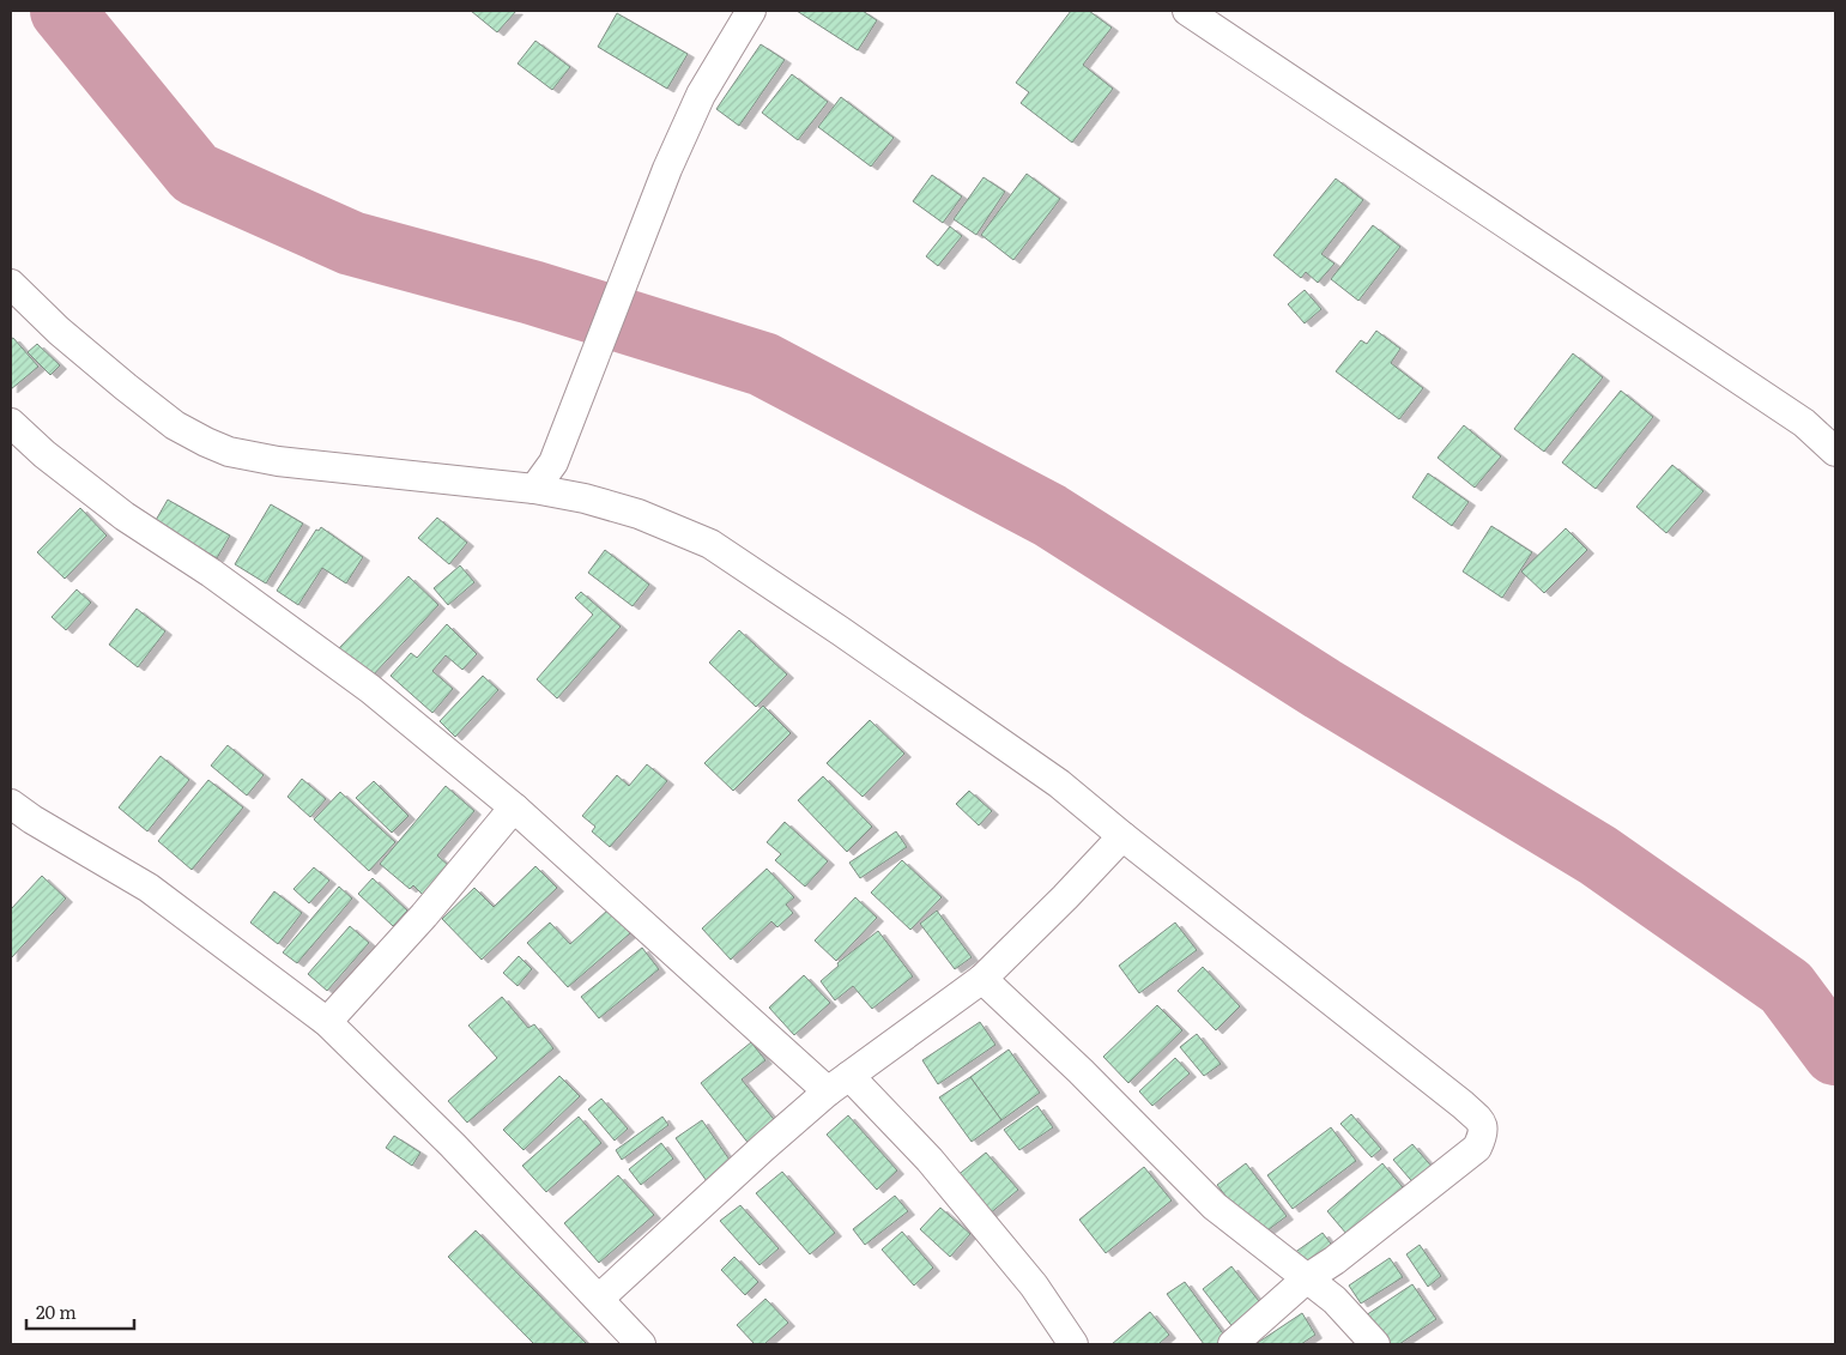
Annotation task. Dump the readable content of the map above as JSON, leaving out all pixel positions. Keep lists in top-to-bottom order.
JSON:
{
  "scale_bar": "20 m"
}
